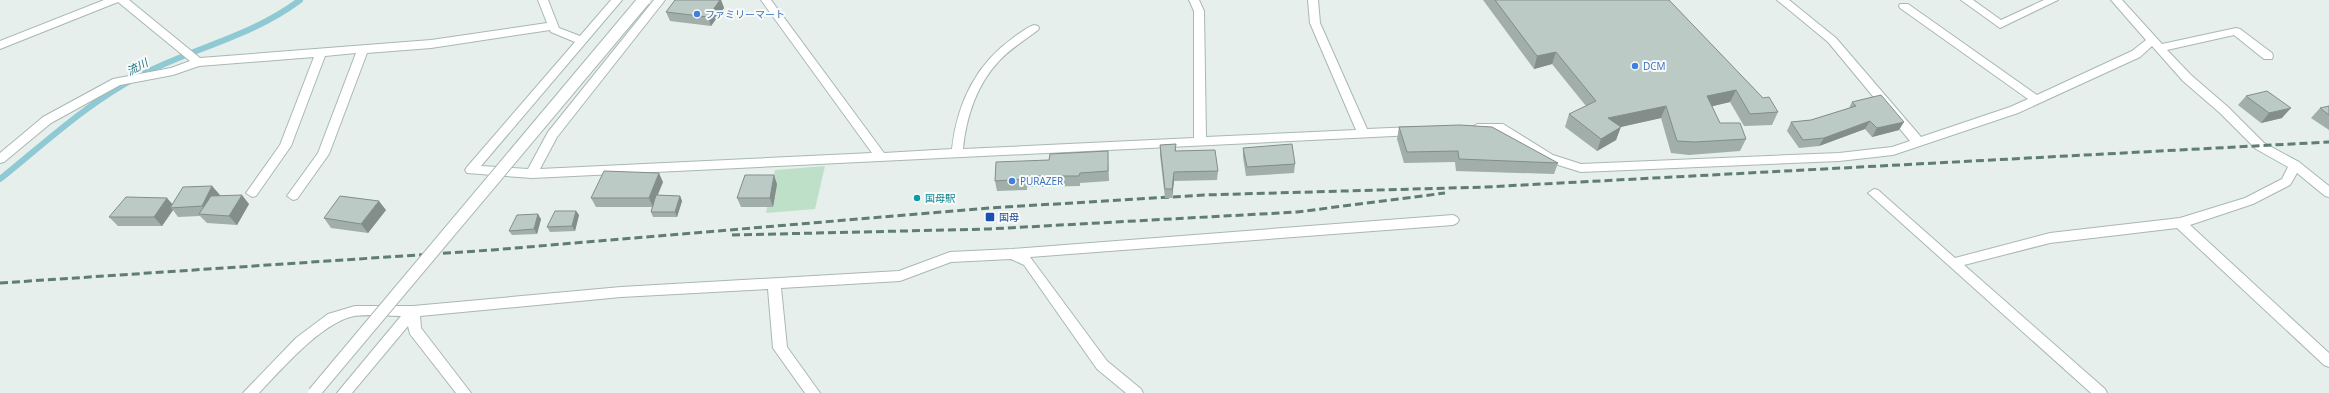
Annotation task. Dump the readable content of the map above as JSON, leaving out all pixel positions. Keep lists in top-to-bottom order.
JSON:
{
  "water": ["流川"],
  "places": {
    "other": [
      "ファミリーマート",
      "DCM",
      "PURAZER",
      "国母駅"
    ],
    "transit": ["国母"]
  }
}
